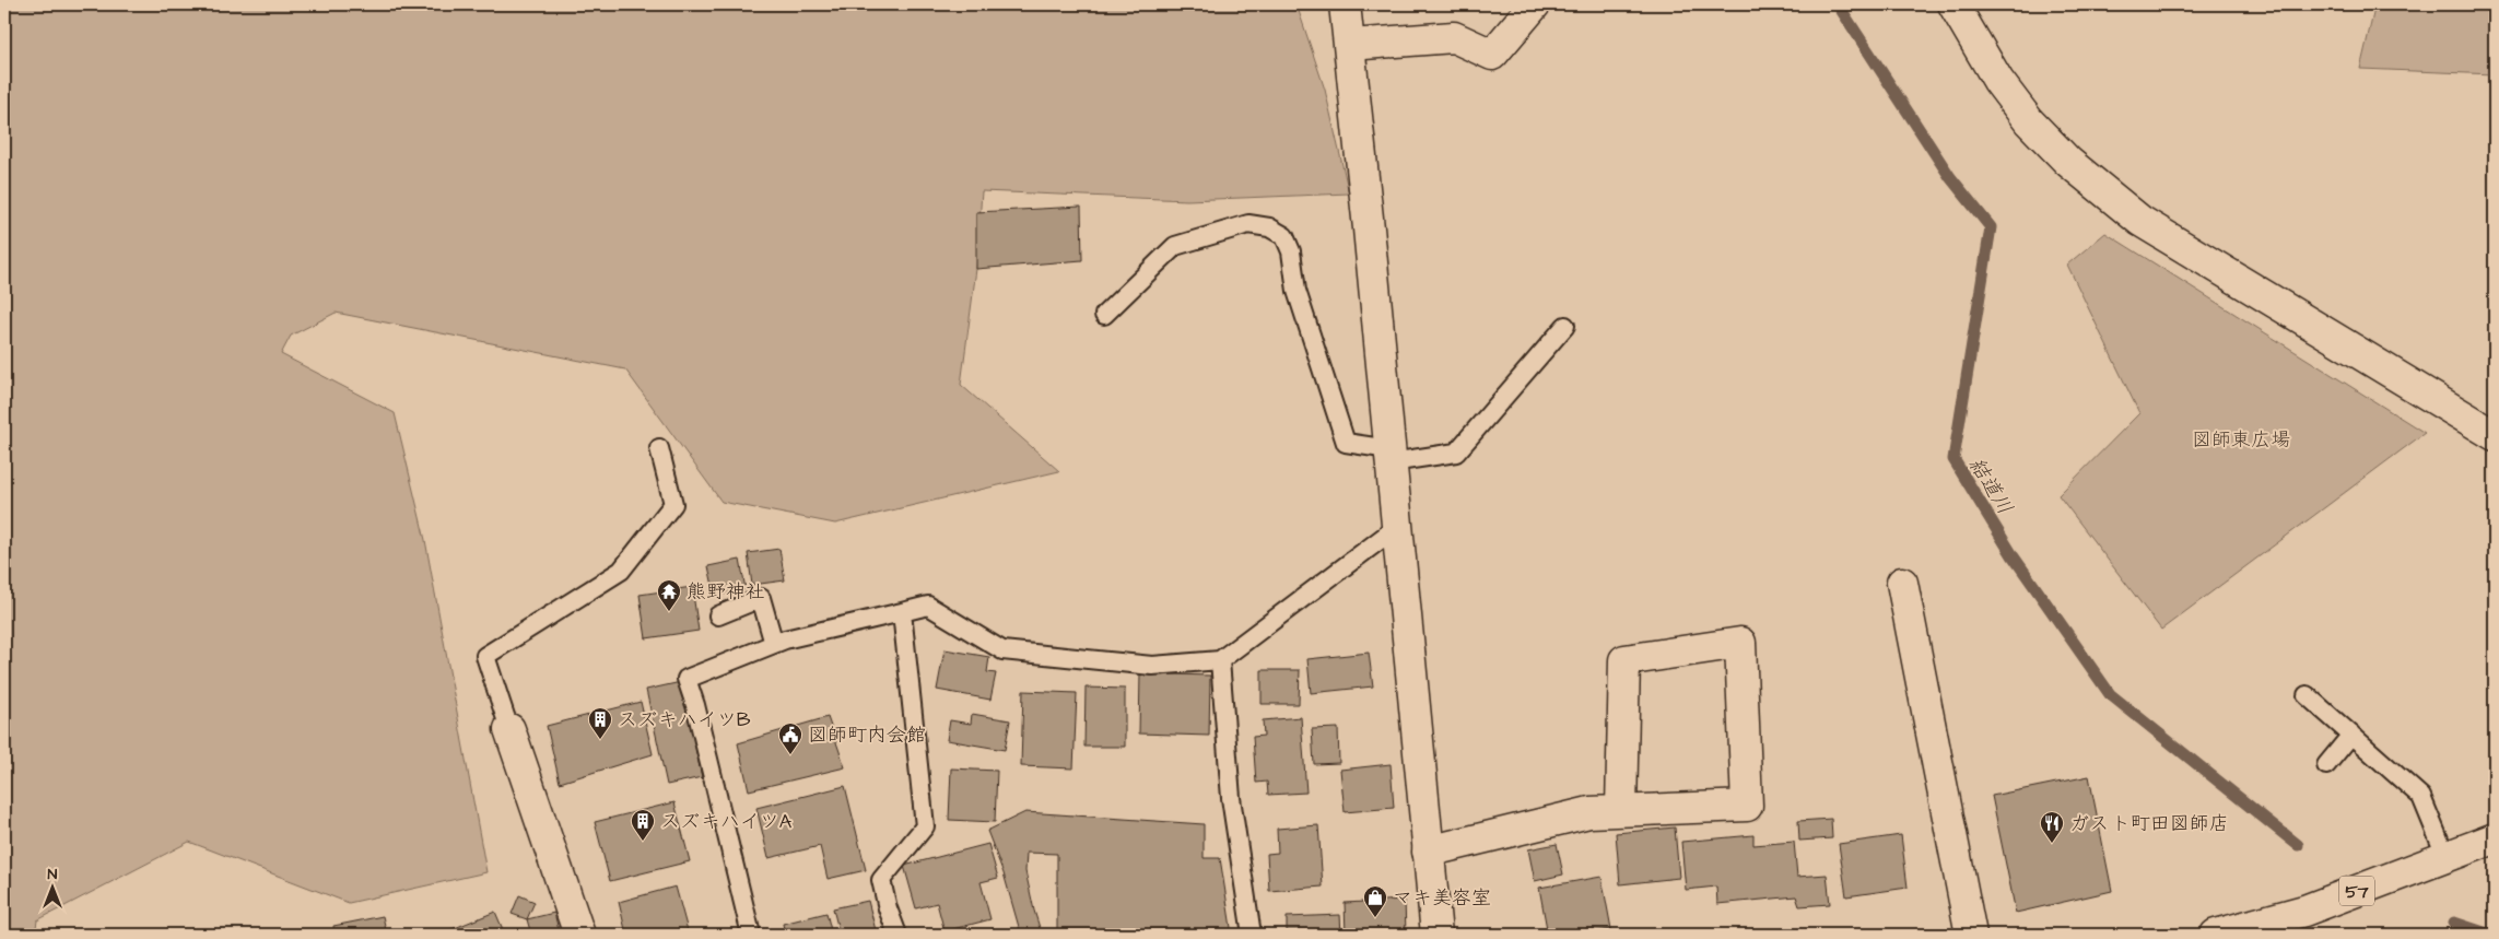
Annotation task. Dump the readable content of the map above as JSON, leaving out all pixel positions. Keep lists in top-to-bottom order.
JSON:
{
  "streets": {
    "street": ["57"]
  },
  "water": ["結道川"],
  "parks": ["図師東広場"],
  "places": {
    "temple": ["熊野神社"],
    "building": ["スズキハイツB", "スズキハイツA"],
    "public building": ["図師町内会館"],
    "restaurant": ["ガスト町田図師店"],
    "shop": ["マキ美容室"]
  },
  "north": "top"
}
